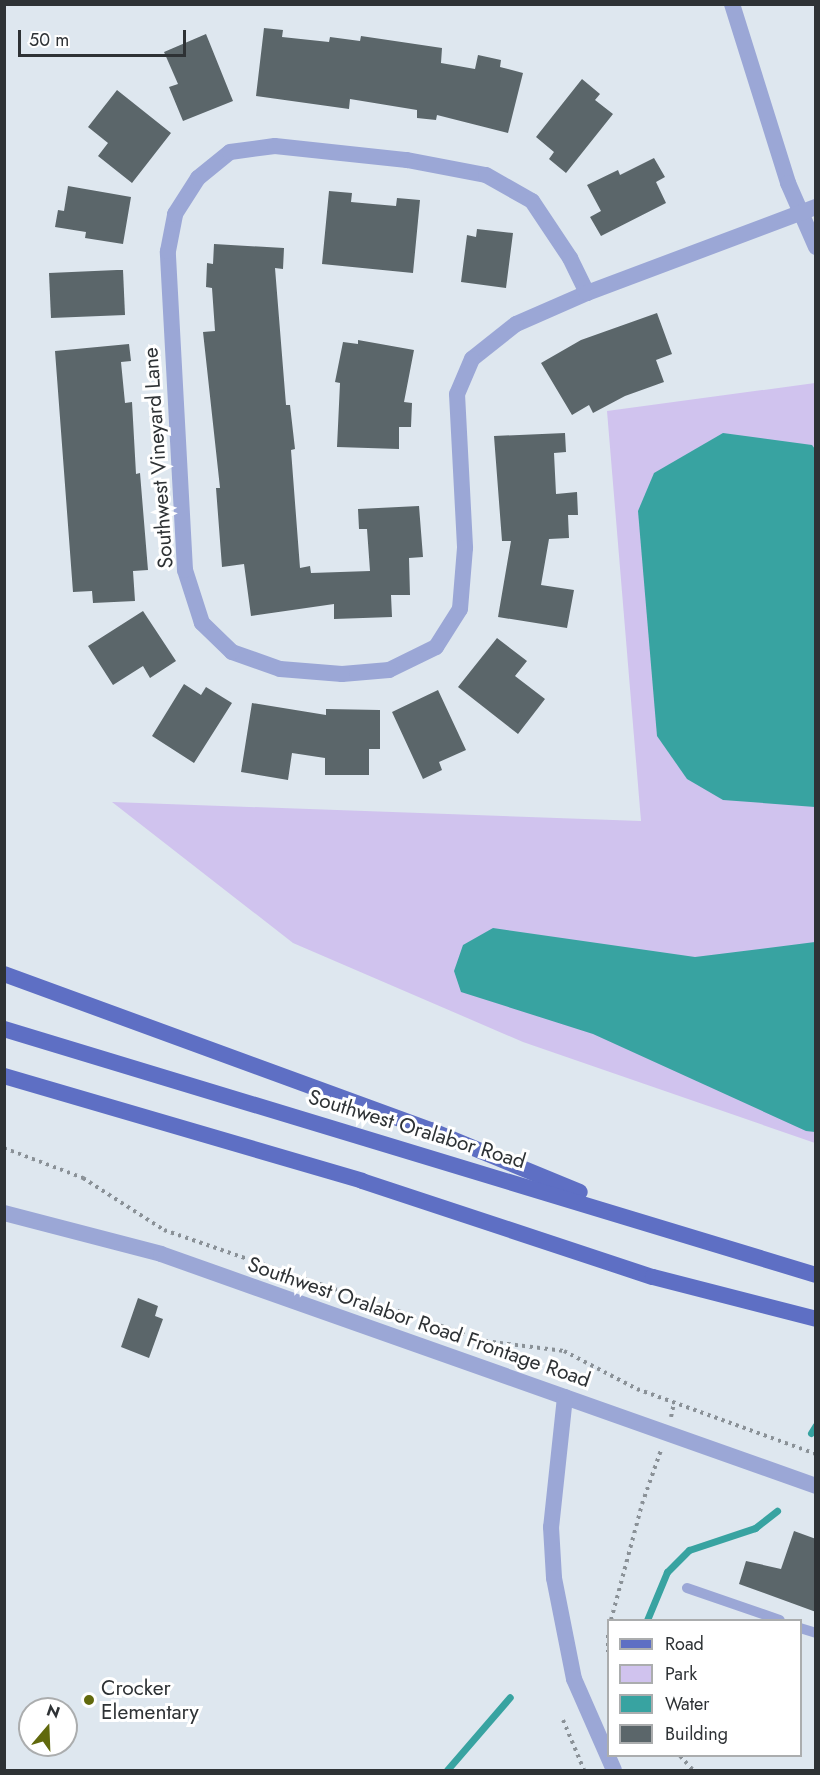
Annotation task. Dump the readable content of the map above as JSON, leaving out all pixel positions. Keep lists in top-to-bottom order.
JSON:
{
  "streets": {
    "main road": ["Southwest Oralabor Road"],
    "street": ["Southwest Vineyard Lane", "Southwest Oralabor Road Frontage Road"]
  },
  "places": ["Crocker Elementary"],
  "legend": [
    "Road",
    "Park",
    "Water",
    "Building"
  ],
  "scale_bar": "50 m",
  "north": "top"
}
